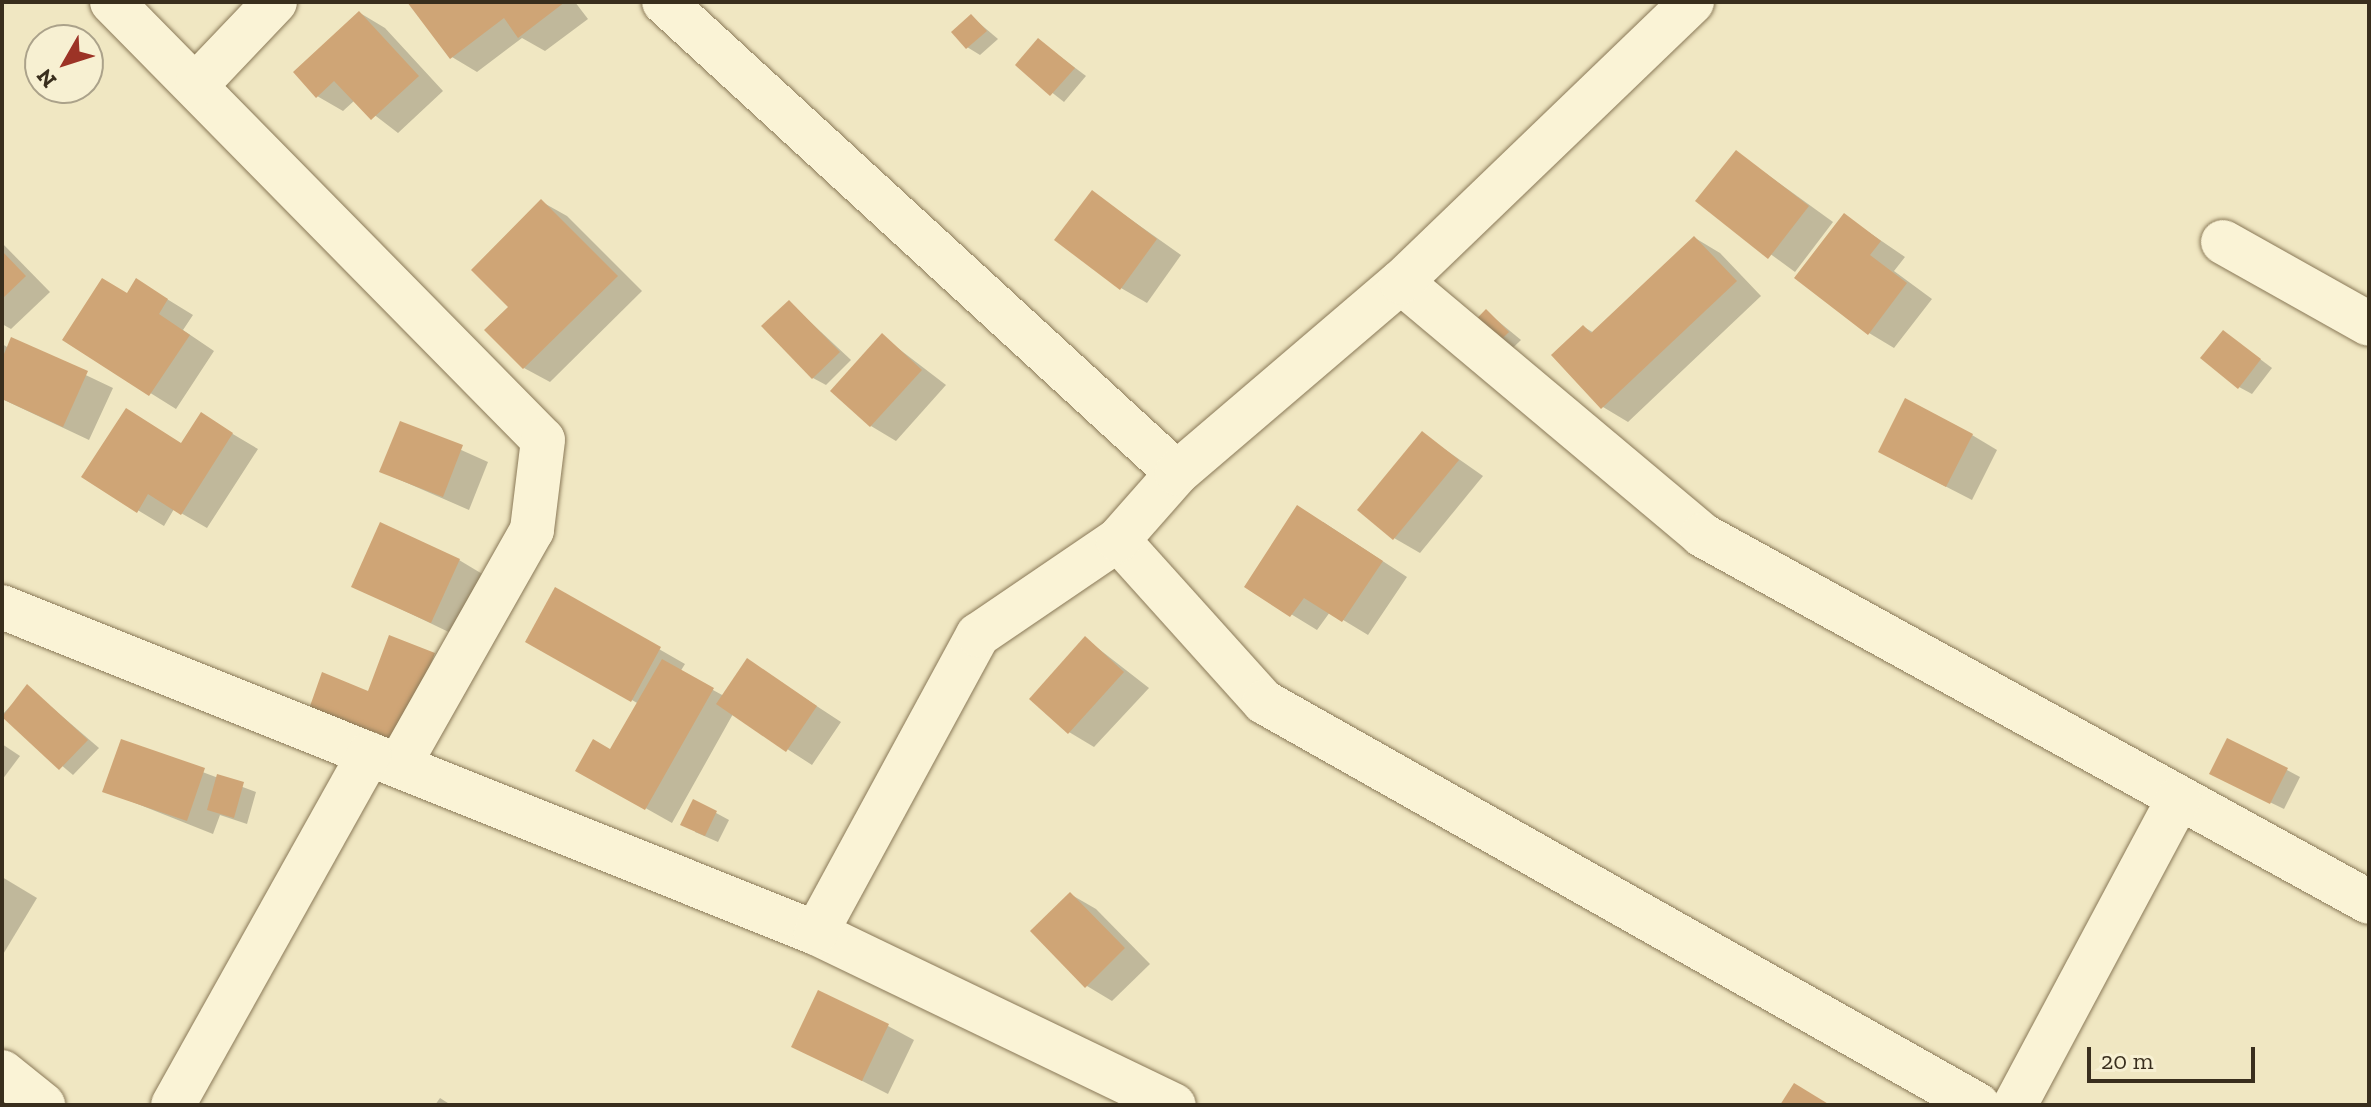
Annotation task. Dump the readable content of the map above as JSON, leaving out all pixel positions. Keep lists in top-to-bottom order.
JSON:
{
  "scale_bar": "20 m",
  "north": "bottom left"
}
